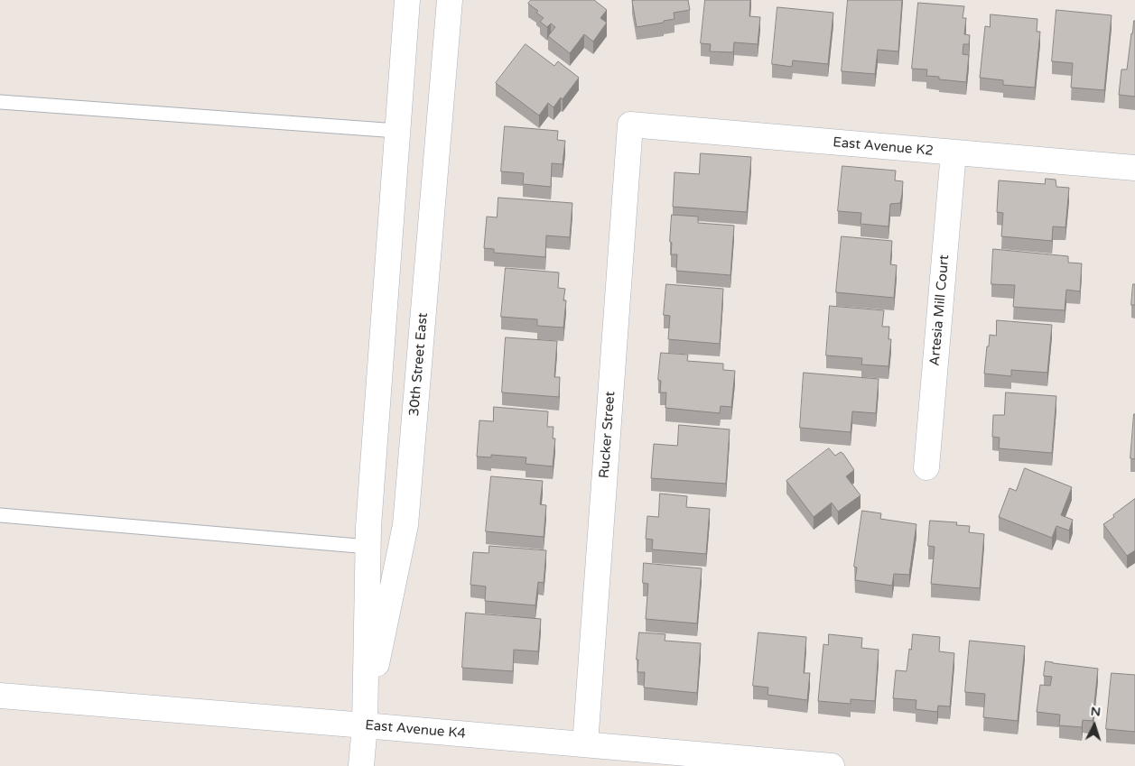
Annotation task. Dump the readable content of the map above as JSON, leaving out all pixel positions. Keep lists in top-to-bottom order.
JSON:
{
  "streets": {
    "street": [
      "East Avenue K2",
      "Artesia Mill Court",
      "30th Street East",
      "Rucker Street",
      "East Avenue K4"
    ]
  },
  "crossings": [
    ["East Avenue K2", "Artesia Mill Court"],
    ["East Avenue K2", "Rucker Street"],
    ["30th Street East", "East Avenue K4"],
    ["Rucker Street", "East Avenue K4"]
  ],
  "north": "top"
}
